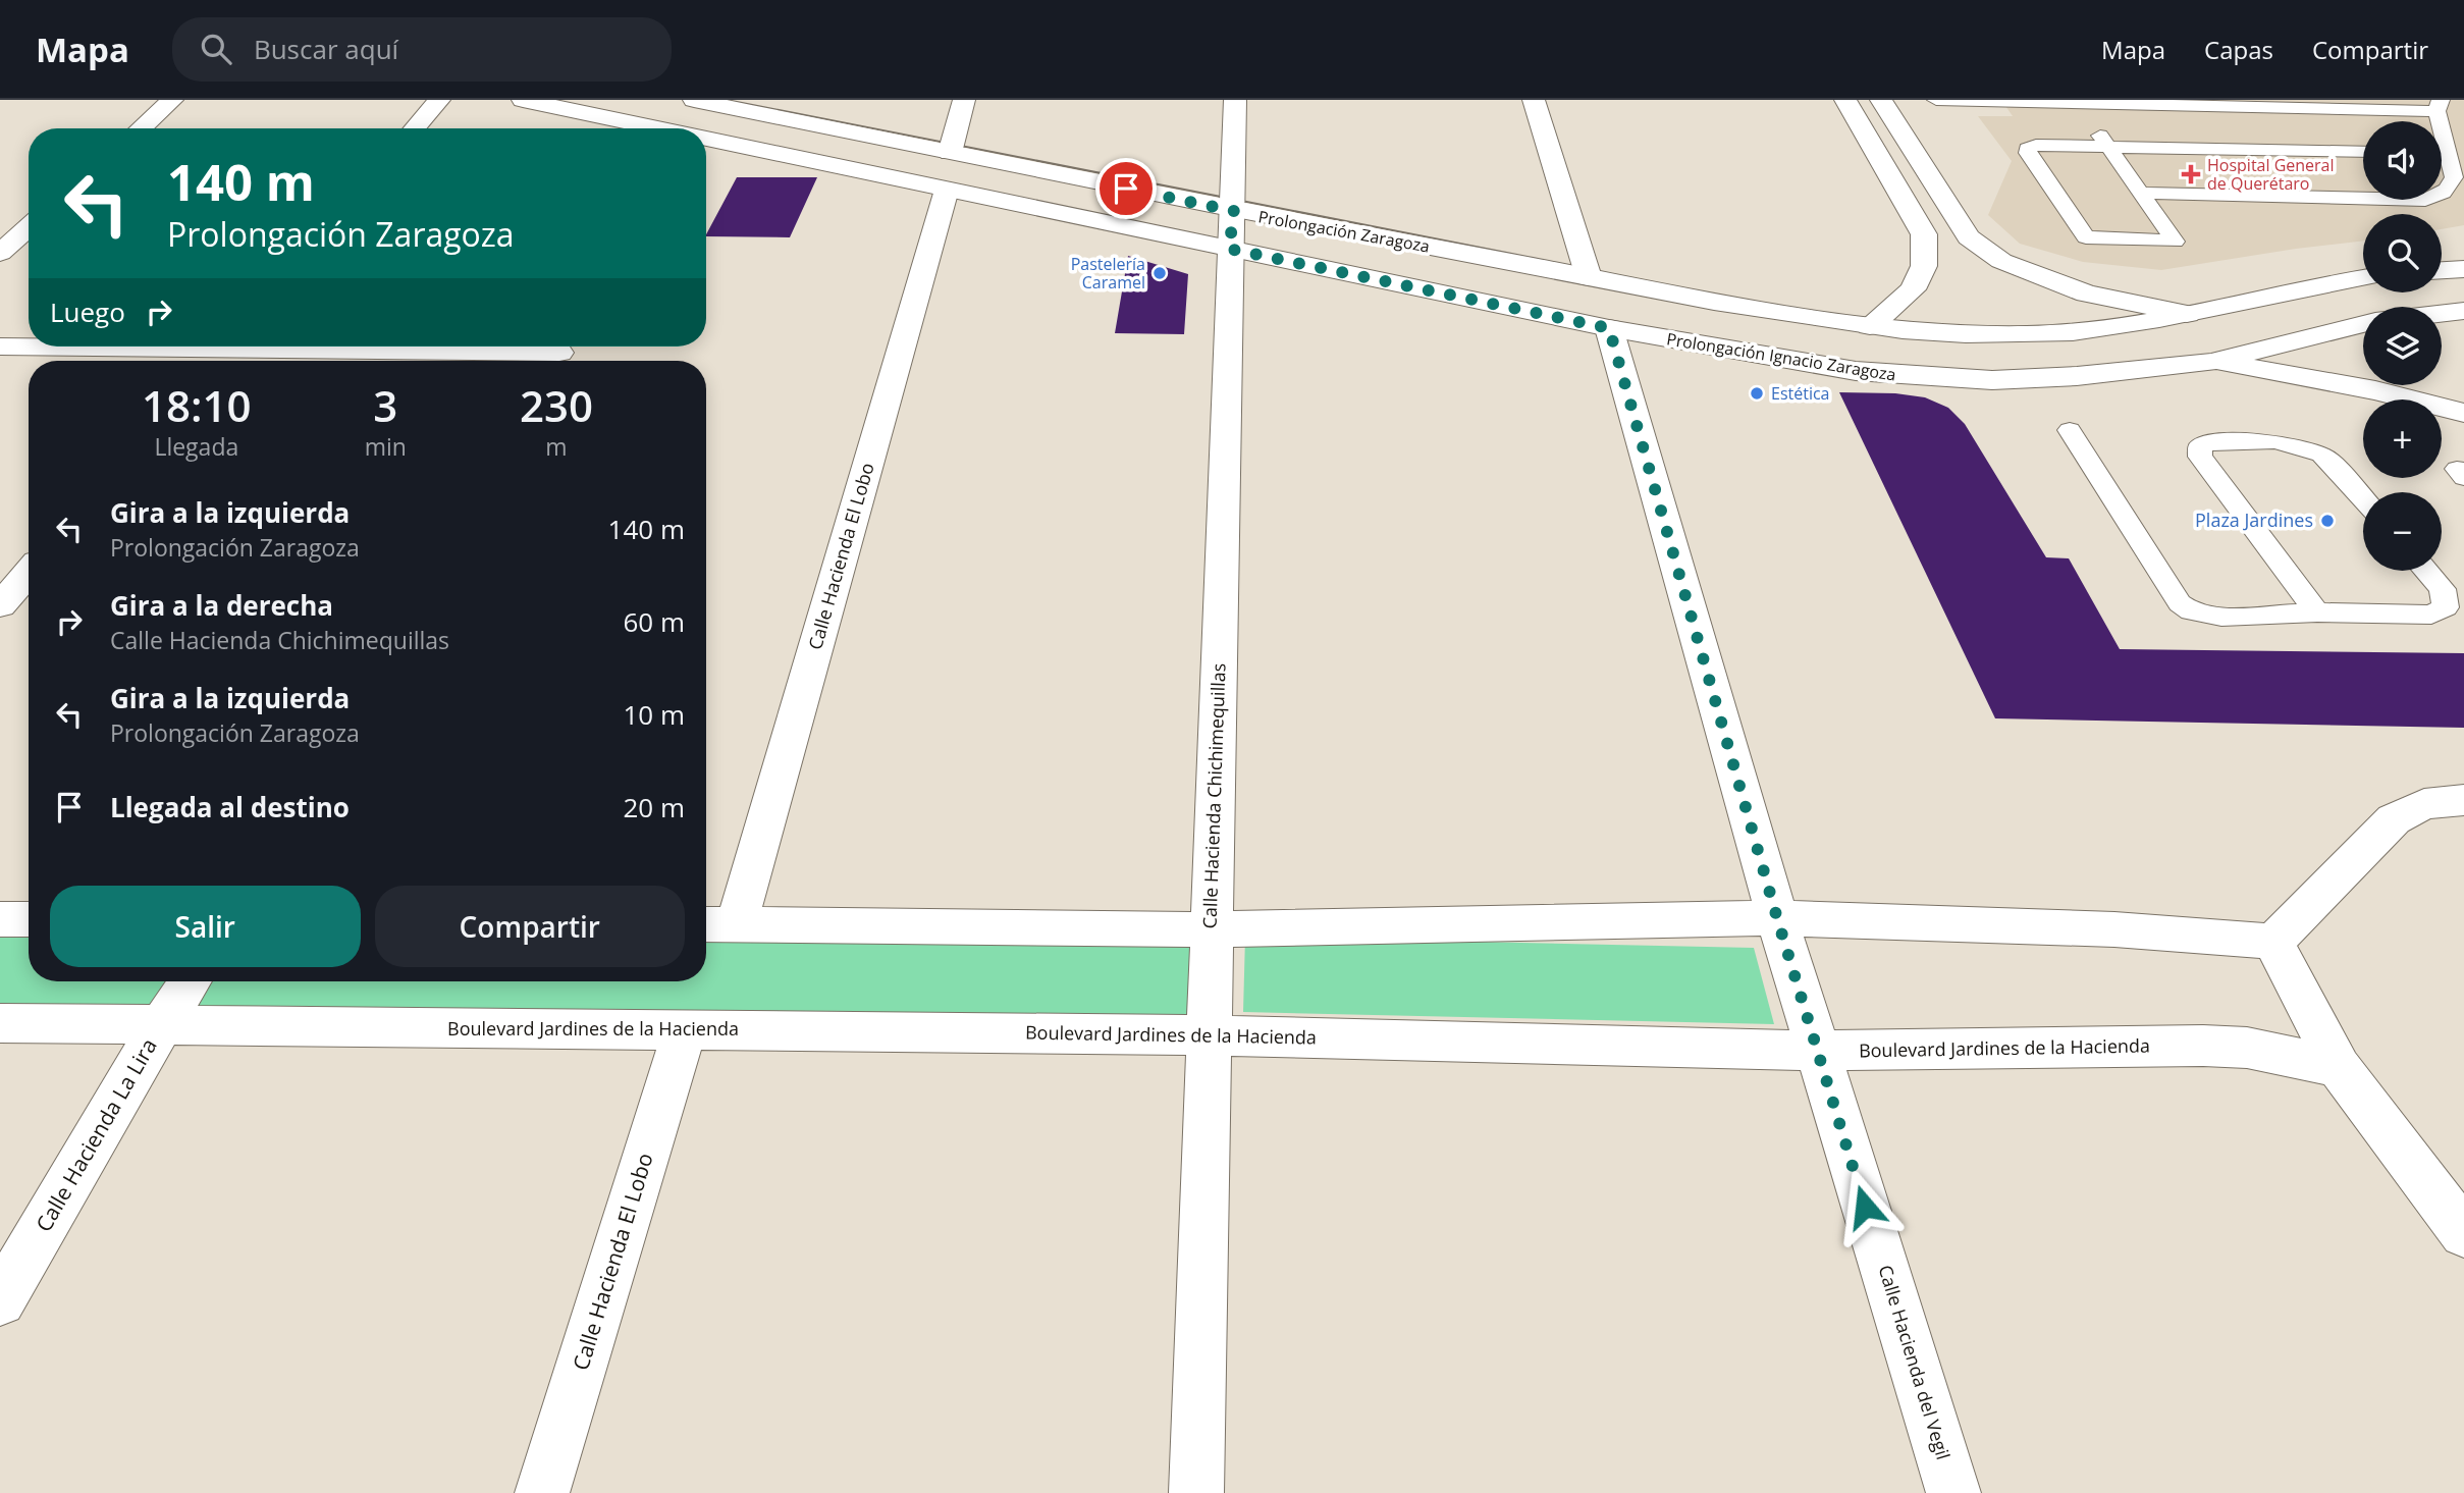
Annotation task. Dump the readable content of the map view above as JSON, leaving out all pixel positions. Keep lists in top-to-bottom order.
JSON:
{
  "streets": {
    "street": [
      "Prolongación Zaragoza",
      "Prolongación Ignacio Zaragoza",
      "Calle Hacienda El Lobo",
      "Calle Hacienda Chichimequillas",
      "Boulevard Jardines de la Hacienda",
      "Calle Hacienda La Lira",
      "Calle Hacienda del Vegil"
    ]
  },
  "crossings": [
    ["Prolongación Zaragoza", "Prolongación Ignacio Zaragoza"],
    ["Prolongación Zaragoza", "Calle Hacienda El Lobo"],
    ["Prolongación Zaragoza", "Calle Hacienda Chichimequillas"],
    ["Prolongación Zaragoza", "Calle Hacienda del Vegil"],
    ["Prolongación Ignacio Zaragoza", "Calle Hacienda del Vegil"],
    ["Calle Hacienda El Lobo", "Boulevard Jardines de la Hacienda"],
    ["Calle Hacienda Chichimequillas", "Boulevard Jardines de la Hacienda"],
    ["Boulevard Jardines de la Hacienda", "Calle Hacienda La Lira"],
    ["Boulevard Jardines de la Hacienda", "Calle Hacienda del Vegil"]
  ],
  "places": {
    "health": ["Hospital General de Querétaro"],
    "other": ["Pastelería Caramel", "Estética", "Plaza Jardines"]
  },
  "page": {
    "header": "Mapa",
    "search": "Buscar aquí",
    "nav": ["Mapa", "Capas", "Compartir"],
    "map_buttons": ["+", "−"],
    "turn": ["140 m", "Prolongación Zaragoza"],
    "then": "Luego",
    "eta": [
      "18:10",
      "Llegada",
      "3",
      "min",
      "230",
      "m"
    ],
    "list": [
      {
        "name": "Gira a la izquierda",
        "note": "Prolongación Zaragoza",
        "value": "140 m"
      },
      {
        "name": "Gira a la derecha",
        "note": "Calle Hacienda Chichimequillas",
        "value": "60 m"
      },
      {
        "name": "Gira a la izquierda",
        "note": "Prolongación Zaragoza",
        "value": "10 m"
      },
      {
        "name": "Llegada al destino",
        "value": "20 m"
      }
    ],
    "buttons": ["Salir", "Compartir"]
  }
}
